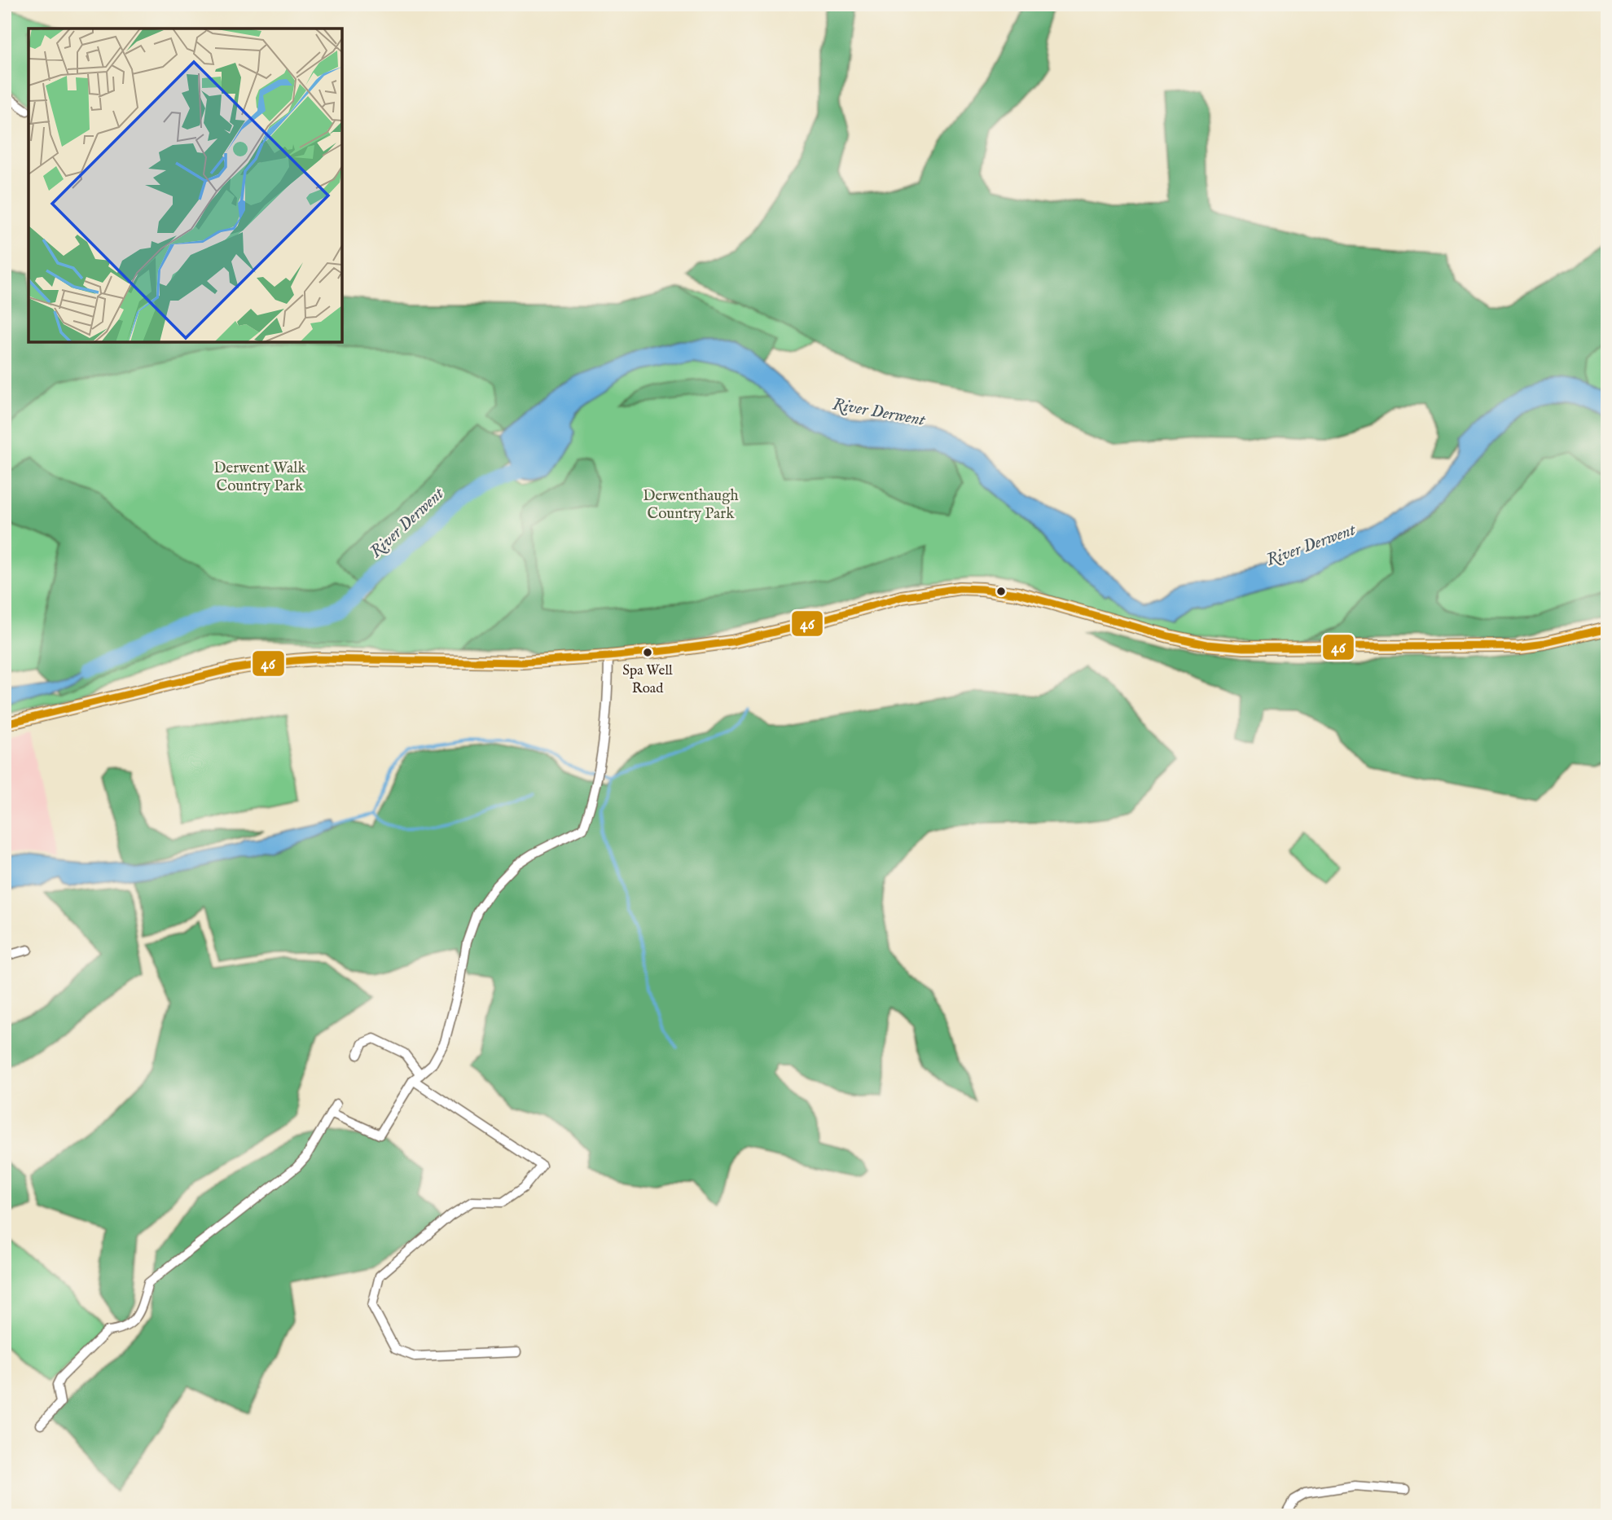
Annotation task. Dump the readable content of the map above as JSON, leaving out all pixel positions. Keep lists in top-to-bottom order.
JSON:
{
  "water": ["River Derwent"],
  "parks": ["Derwent Walk Country Park", "Derwenthaugh Country Park"],
  "places": ["Spa Well Road"],
  "lines": ["transit line 46"]
}
